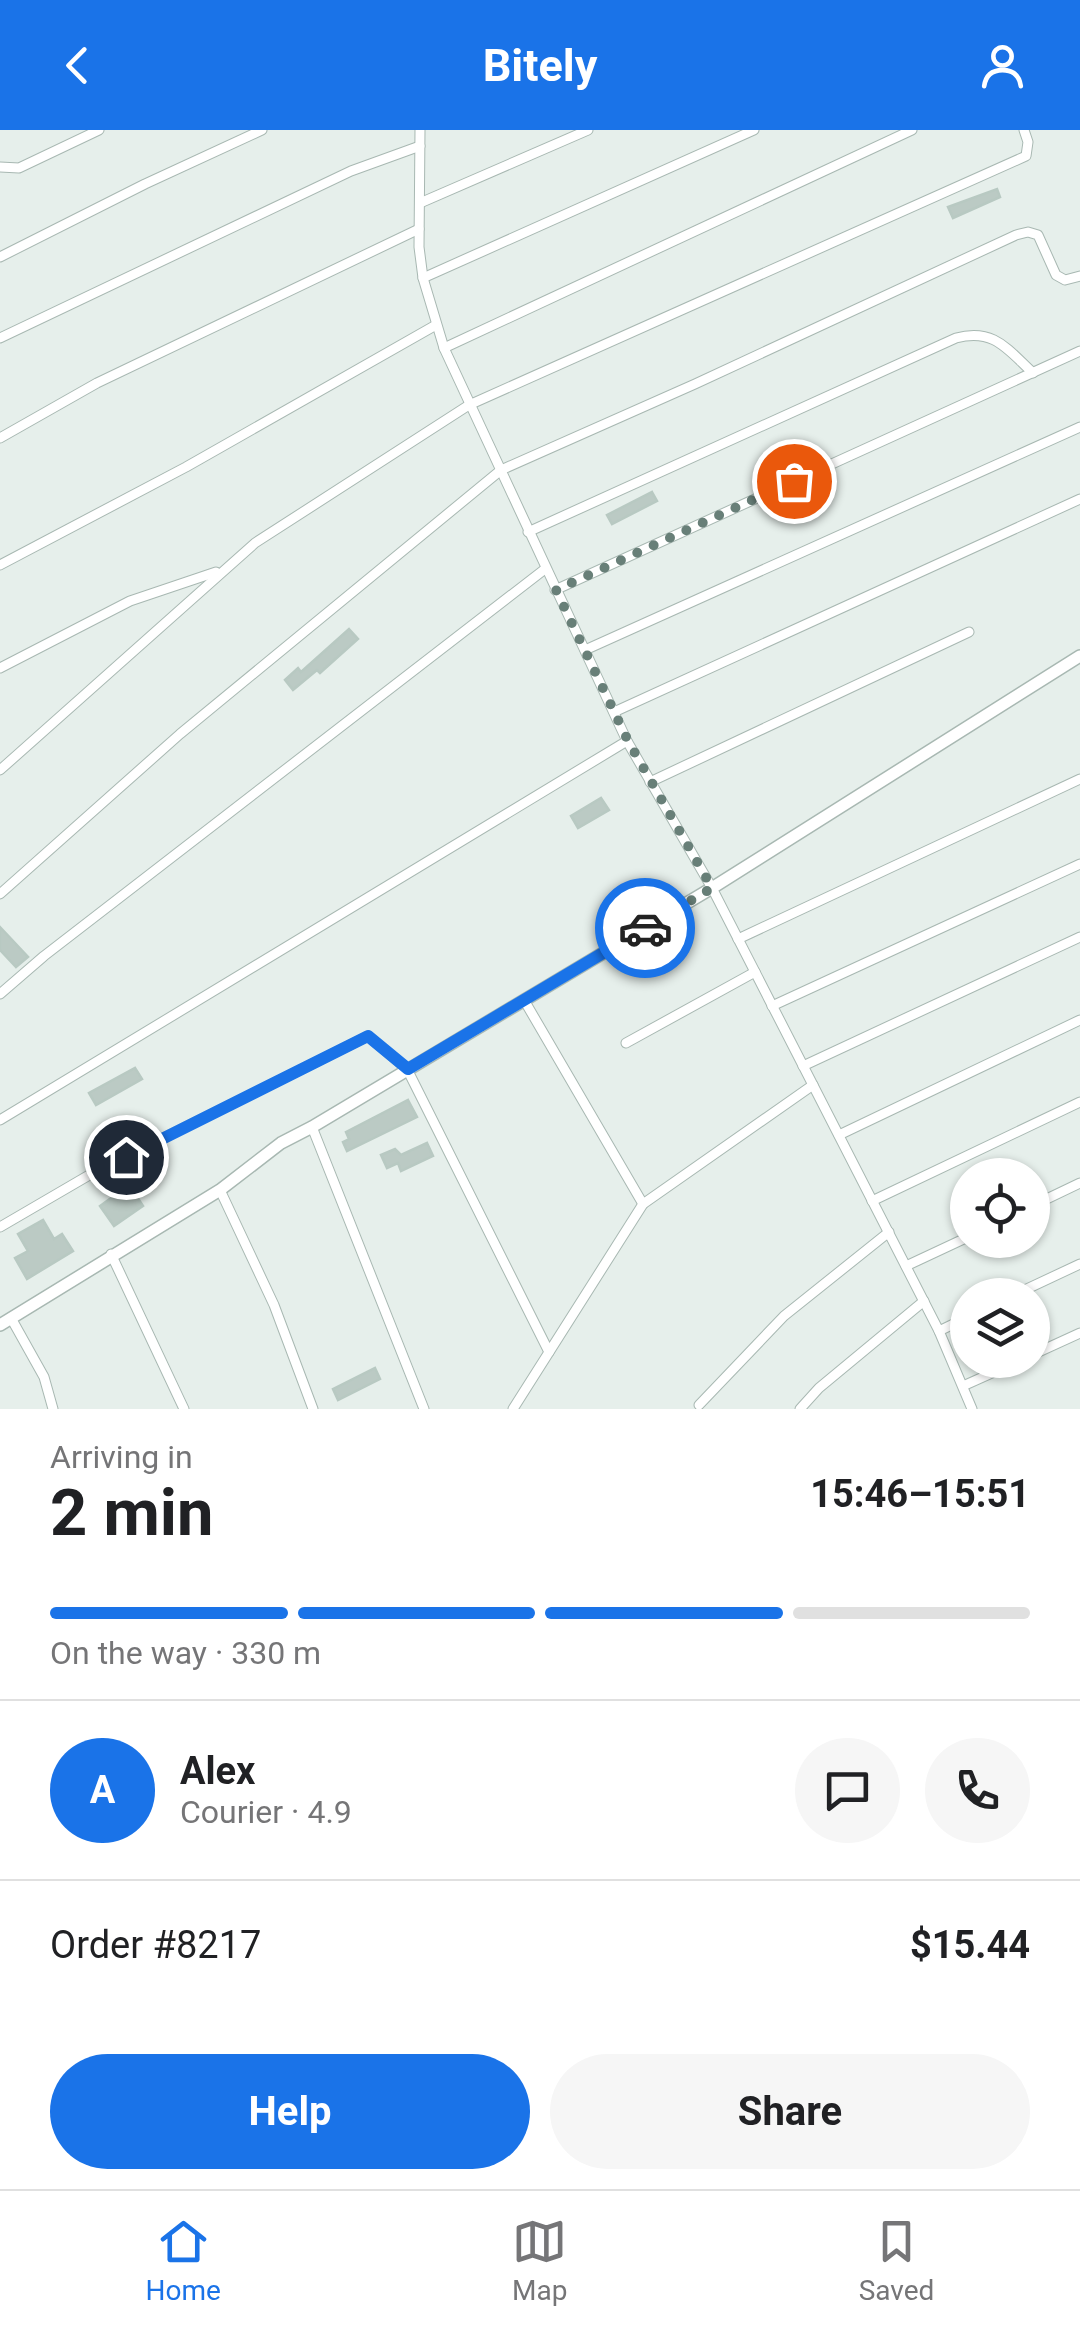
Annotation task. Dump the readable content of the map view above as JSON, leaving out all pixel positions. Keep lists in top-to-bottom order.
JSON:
{
  "page": {
    "header": "Bitely",
    "heading": ["2 min", "Arriving in", "15:46–15:51"],
    "panel": [
      "Alex",
      "Courier · 4.9",
      "Order #8217",
      "$15.44"
    ],
    "bar": "On the way · 330 m",
    "round": "A",
    "buttons": ["Help", "Share"],
    "tabs": ["Home", "Map", "Saved"]
  }
}
